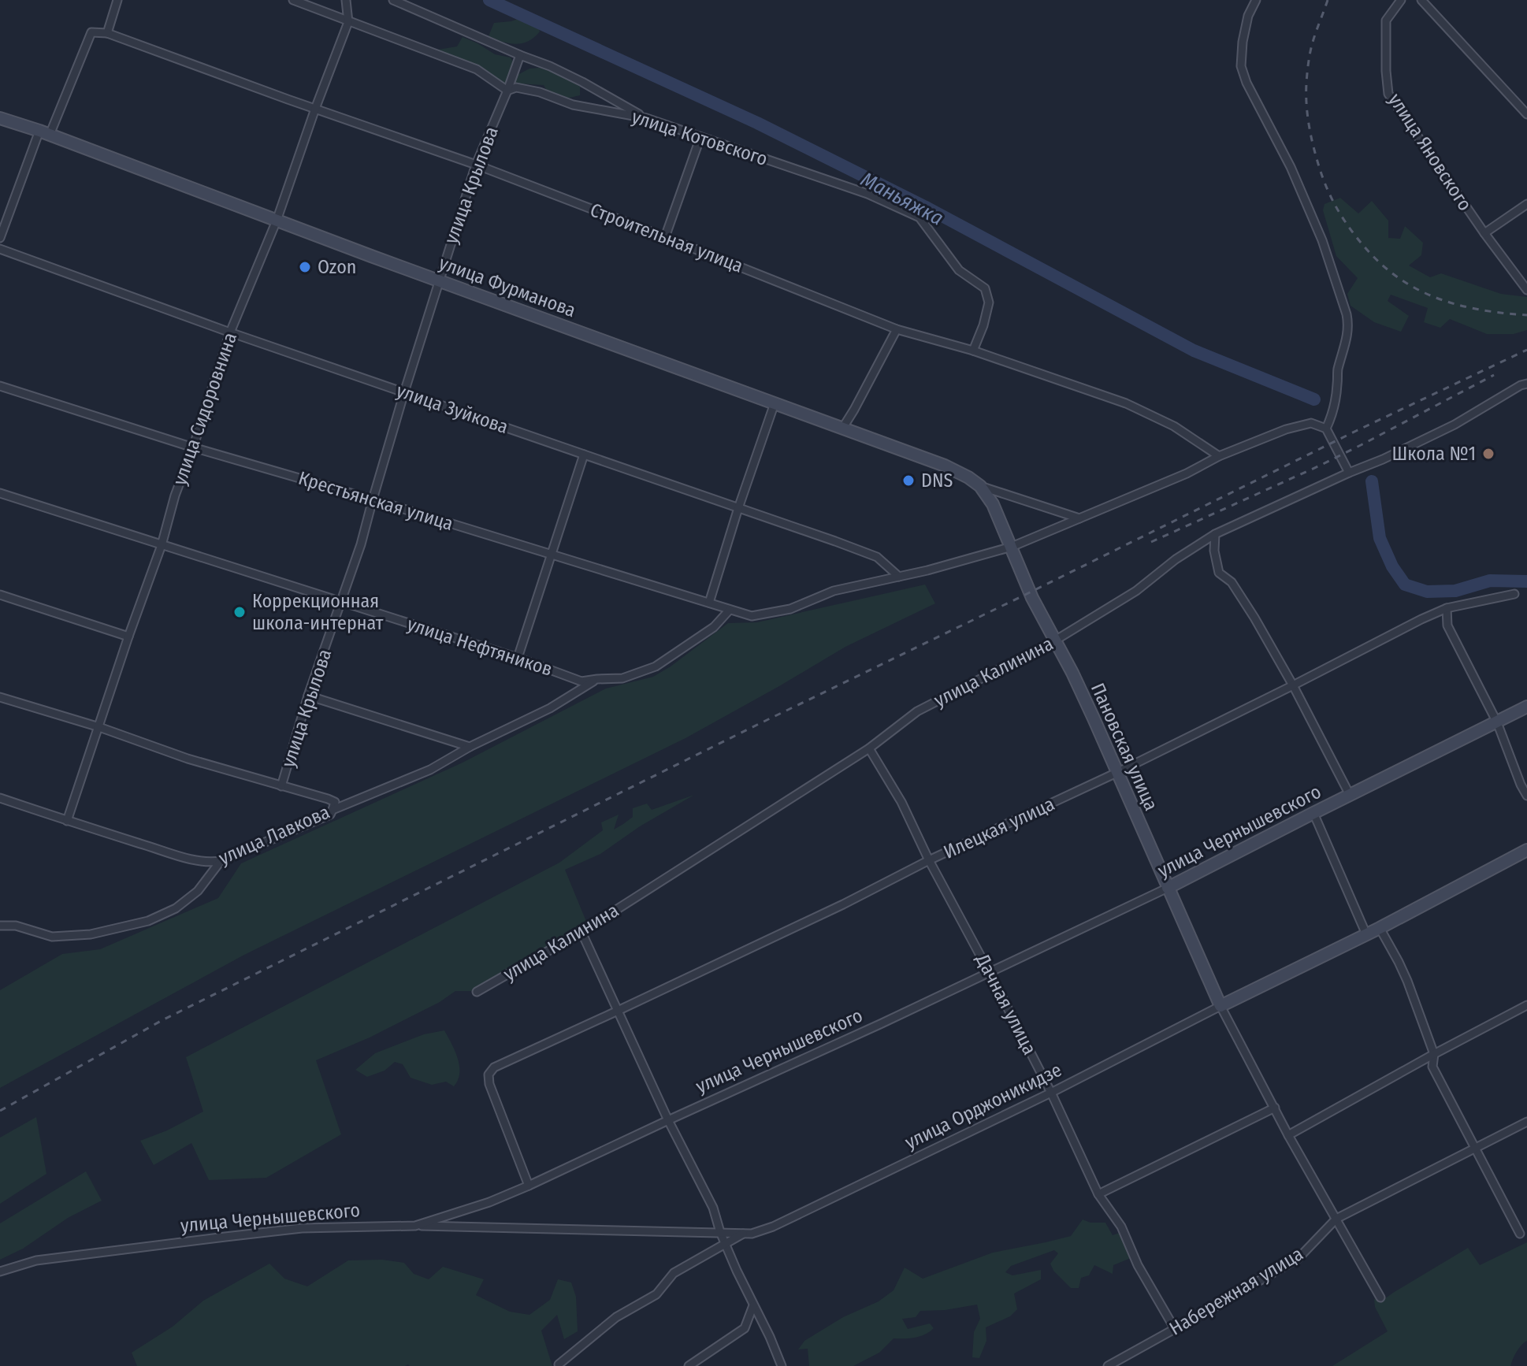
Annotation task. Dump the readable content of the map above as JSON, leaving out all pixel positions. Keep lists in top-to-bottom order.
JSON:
{
  "streets": {
    "main road": [
      "улица Фурманова",
      "Пановская улица",
      "улица Чернышевского",
      "улица Орджоникидзе"
    ],
    "street": [
      "улица Котовского",
      "улица Яновского",
      "улица Крылова",
      "Строительная улица",
      "улица Сидоровнина",
      "улица Зуйкова",
      "Крестьянская улица",
      "улица Нефтяников",
      "улица Калинина",
      "Илецкая улица",
      "улица Лавкова",
      "Дачная улица",
      "Набережная улица"
    ]
  },
  "crossings": [
    ["улица Котовского", "улица Крылова"],
    ["улица Котовского", "Строительная улица"],
    ["улица Крылова", "Строительная улица"],
    ["улица Крылова", "улица Фурманова"],
    ["улица Крылова", "улица Зуйкова"],
    ["улица Крылова", "Крестьянская улица"],
    ["улица Крылова", "улица Нефтяников"],
    ["Строительная улица", "улица Сидоровнина"],
    ["улица Фурманова", "улица Сидоровнина"],
    ["улица Фурманова", "Пановская улица"],
    ["улица Сидоровнина", "улица Зуйкова"],
    ["улица Сидоровнина", "Крестьянская улица"],
    ["улица Сидоровнина", "улица Нефтяников"],
    ["улица Сидоровнина", "улица Лавкова"],
    ["улица Зуйкова", "Крестьянская улица"],
    ["Крестьянская улица", "улица Нефтяников"],
    ["улица Нефтяников", "улица Лавкова"],
    ["улица Калинина", "Пановская улица"],
    ["улица Калинина", "Дачная улица"],
    ["Пановская улица", "Илецкая улица"],
    ["Пановская улица", "улица Чернышевского"],
    ["Пановская улица", "улица Орджоникидзе"],
    ["Илецкая улица", "улица Чернышевского"],
    ["Илецкая улица", "Дачная улица"],
    ["улица Чернышевского", "Дачная улица"],
    ["улица Чернышевского", "улица Орджоникидзе"],
    ["Дачная улица", "улица Орджоникидзе"],
    ["Дачная улица", "Набережная улица"]
  ],
  "water": ["Маньяжка"],
  "places": [
    "Ozon",
    "Школа №1",
    "DNS",
    "Коррекционная школа-интернат"
  ]
}
